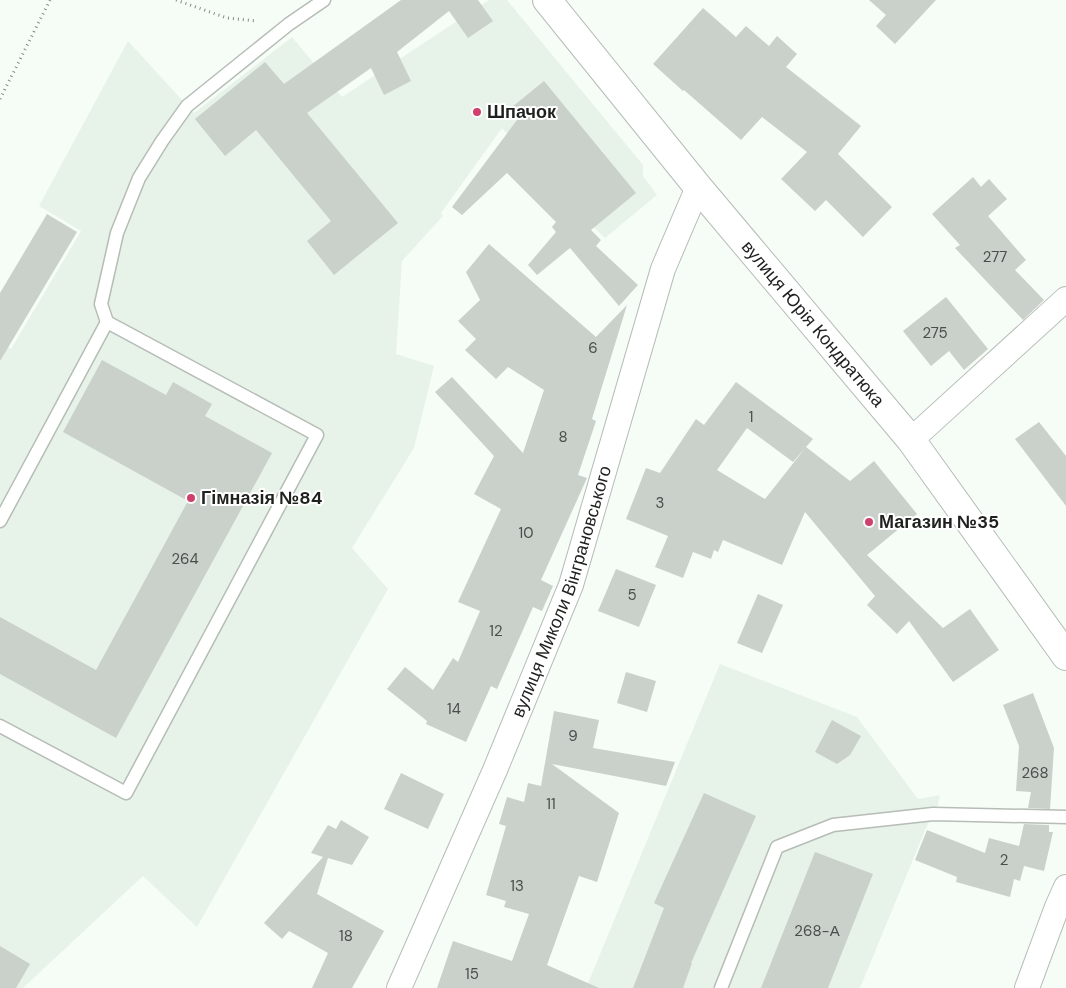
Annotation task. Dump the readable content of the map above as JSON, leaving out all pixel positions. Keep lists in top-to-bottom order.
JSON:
{
  "streets": {
    "street": ["вулиця Юрія Кондратюка", "вулиця Миколи Вінграновського"]
  },
  "crossings": [
    ["вулиця Юрія Кондратюка", "вулиця Миколи Вінграновського"]
  ],
  "places": ["Шпачок", "Гімназія №84", "Магазин №35"],
  "house_numbers": [
    "277",
    "275",
    "6",
    "1",
    "8",
    "3",
    "10",
    "264",
    "5",
    "12",
    "14",
    "9",
    "268",
    "11",
    "2",
    "13",
    "268-А",
    "18",
    "15"
  ]
}
